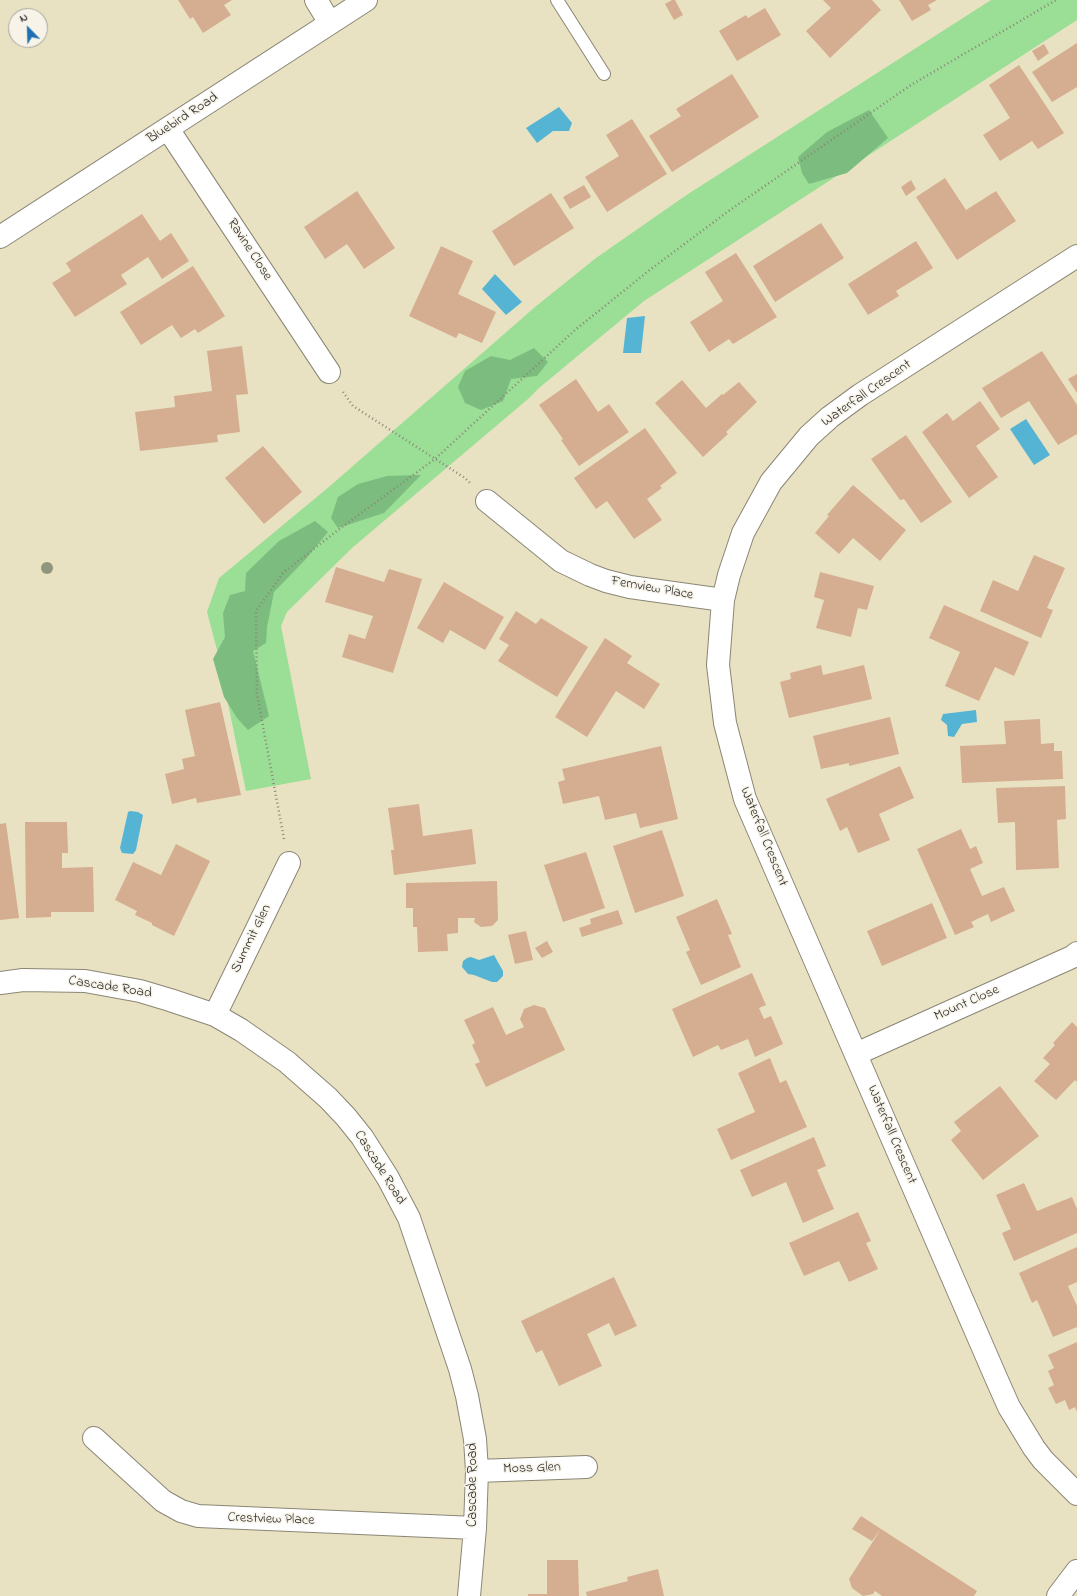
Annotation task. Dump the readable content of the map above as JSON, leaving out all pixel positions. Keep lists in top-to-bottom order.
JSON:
{
  "streets": {
    "street": [
      "Bluebird Road",
      "Ravine Close",
      "Waterfall Crescent",
      "Fernview Place",
      "Summit Glen",
      "Cascade Road",
      "Mount Close",
      "Moss Glen",
      "Crestview Place"
    ]
  },
  "crossings": [
    ["Bluebird Road", "Ravine Close"],
    ["Waterfall Crescent", "Fernview Place"],
    ["Waterfall Crescent", "Mount Close"],
    ["Summit Glen", "Cascade Road"],
    ["Cascade Road", "Moss Glen"],
    ["Cascade Road", "Crestview Place"]
  ],
  "north": "top left"
}
